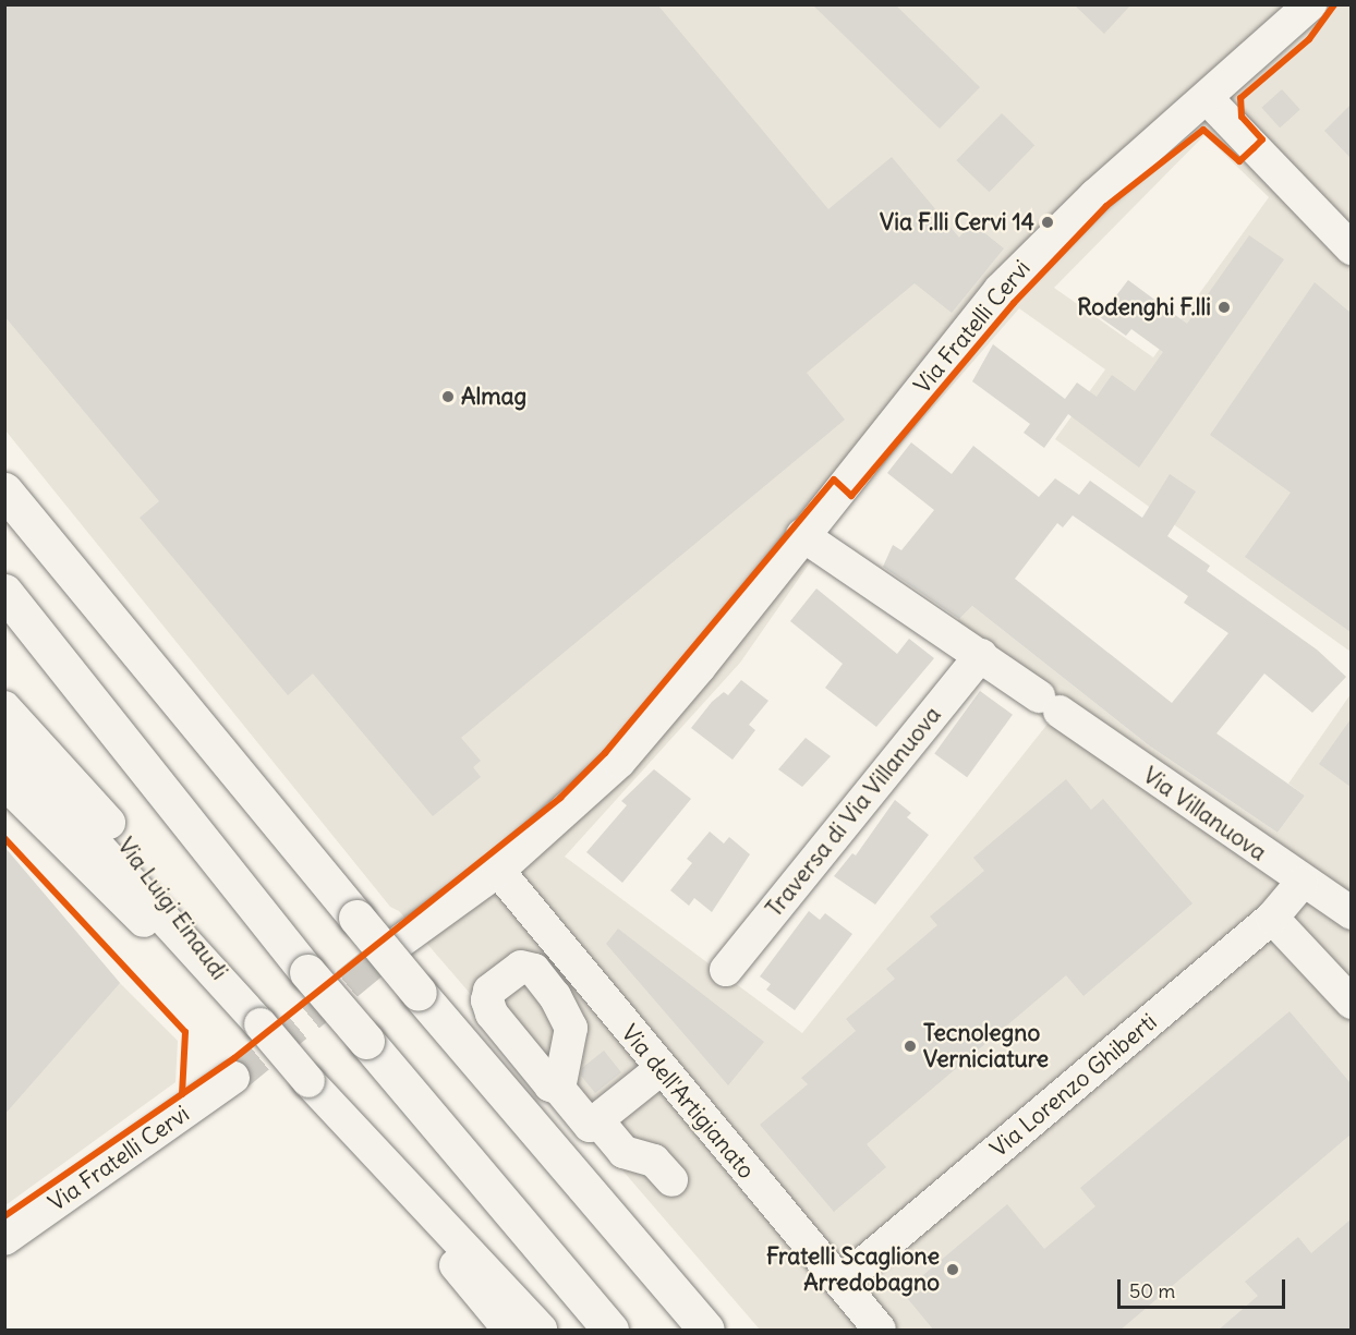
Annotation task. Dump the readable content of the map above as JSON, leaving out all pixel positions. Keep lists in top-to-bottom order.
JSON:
{
  "streets": {
    "street": [
      "Via Fratelli Cervi",
      "Traversa di Via Villanuova",
      "Via Villanuova",
      "Via Luigi Einaudi",
      "Via Lorenzo Ghiberti",
      "Via dell'Artigianato"
    ]
  },
  "crossings": [
    ["Via Fratelli Cervi", "Via Villanuova"],
    ["Via Fratelli Cervi", "Via dell'Artigianato"],
    ["Traversa di Via Villanuova", "Via Villanuova"],
    ["Via Villanuova", "Via Lorenzo Ghiberti"],
    ["Via Lorenzo Ghiberti", "Via dell'Artigianato"]
  ],
  "places": [
    "Via F.lli Cervi 14",
    "Rodenghi F.lli",
    "Almag",
    "Tecnolegno Verniciature",
    "Fratelli Scaglione Arredobagno"
  ],
  "scale_bar": "50 m"
}
